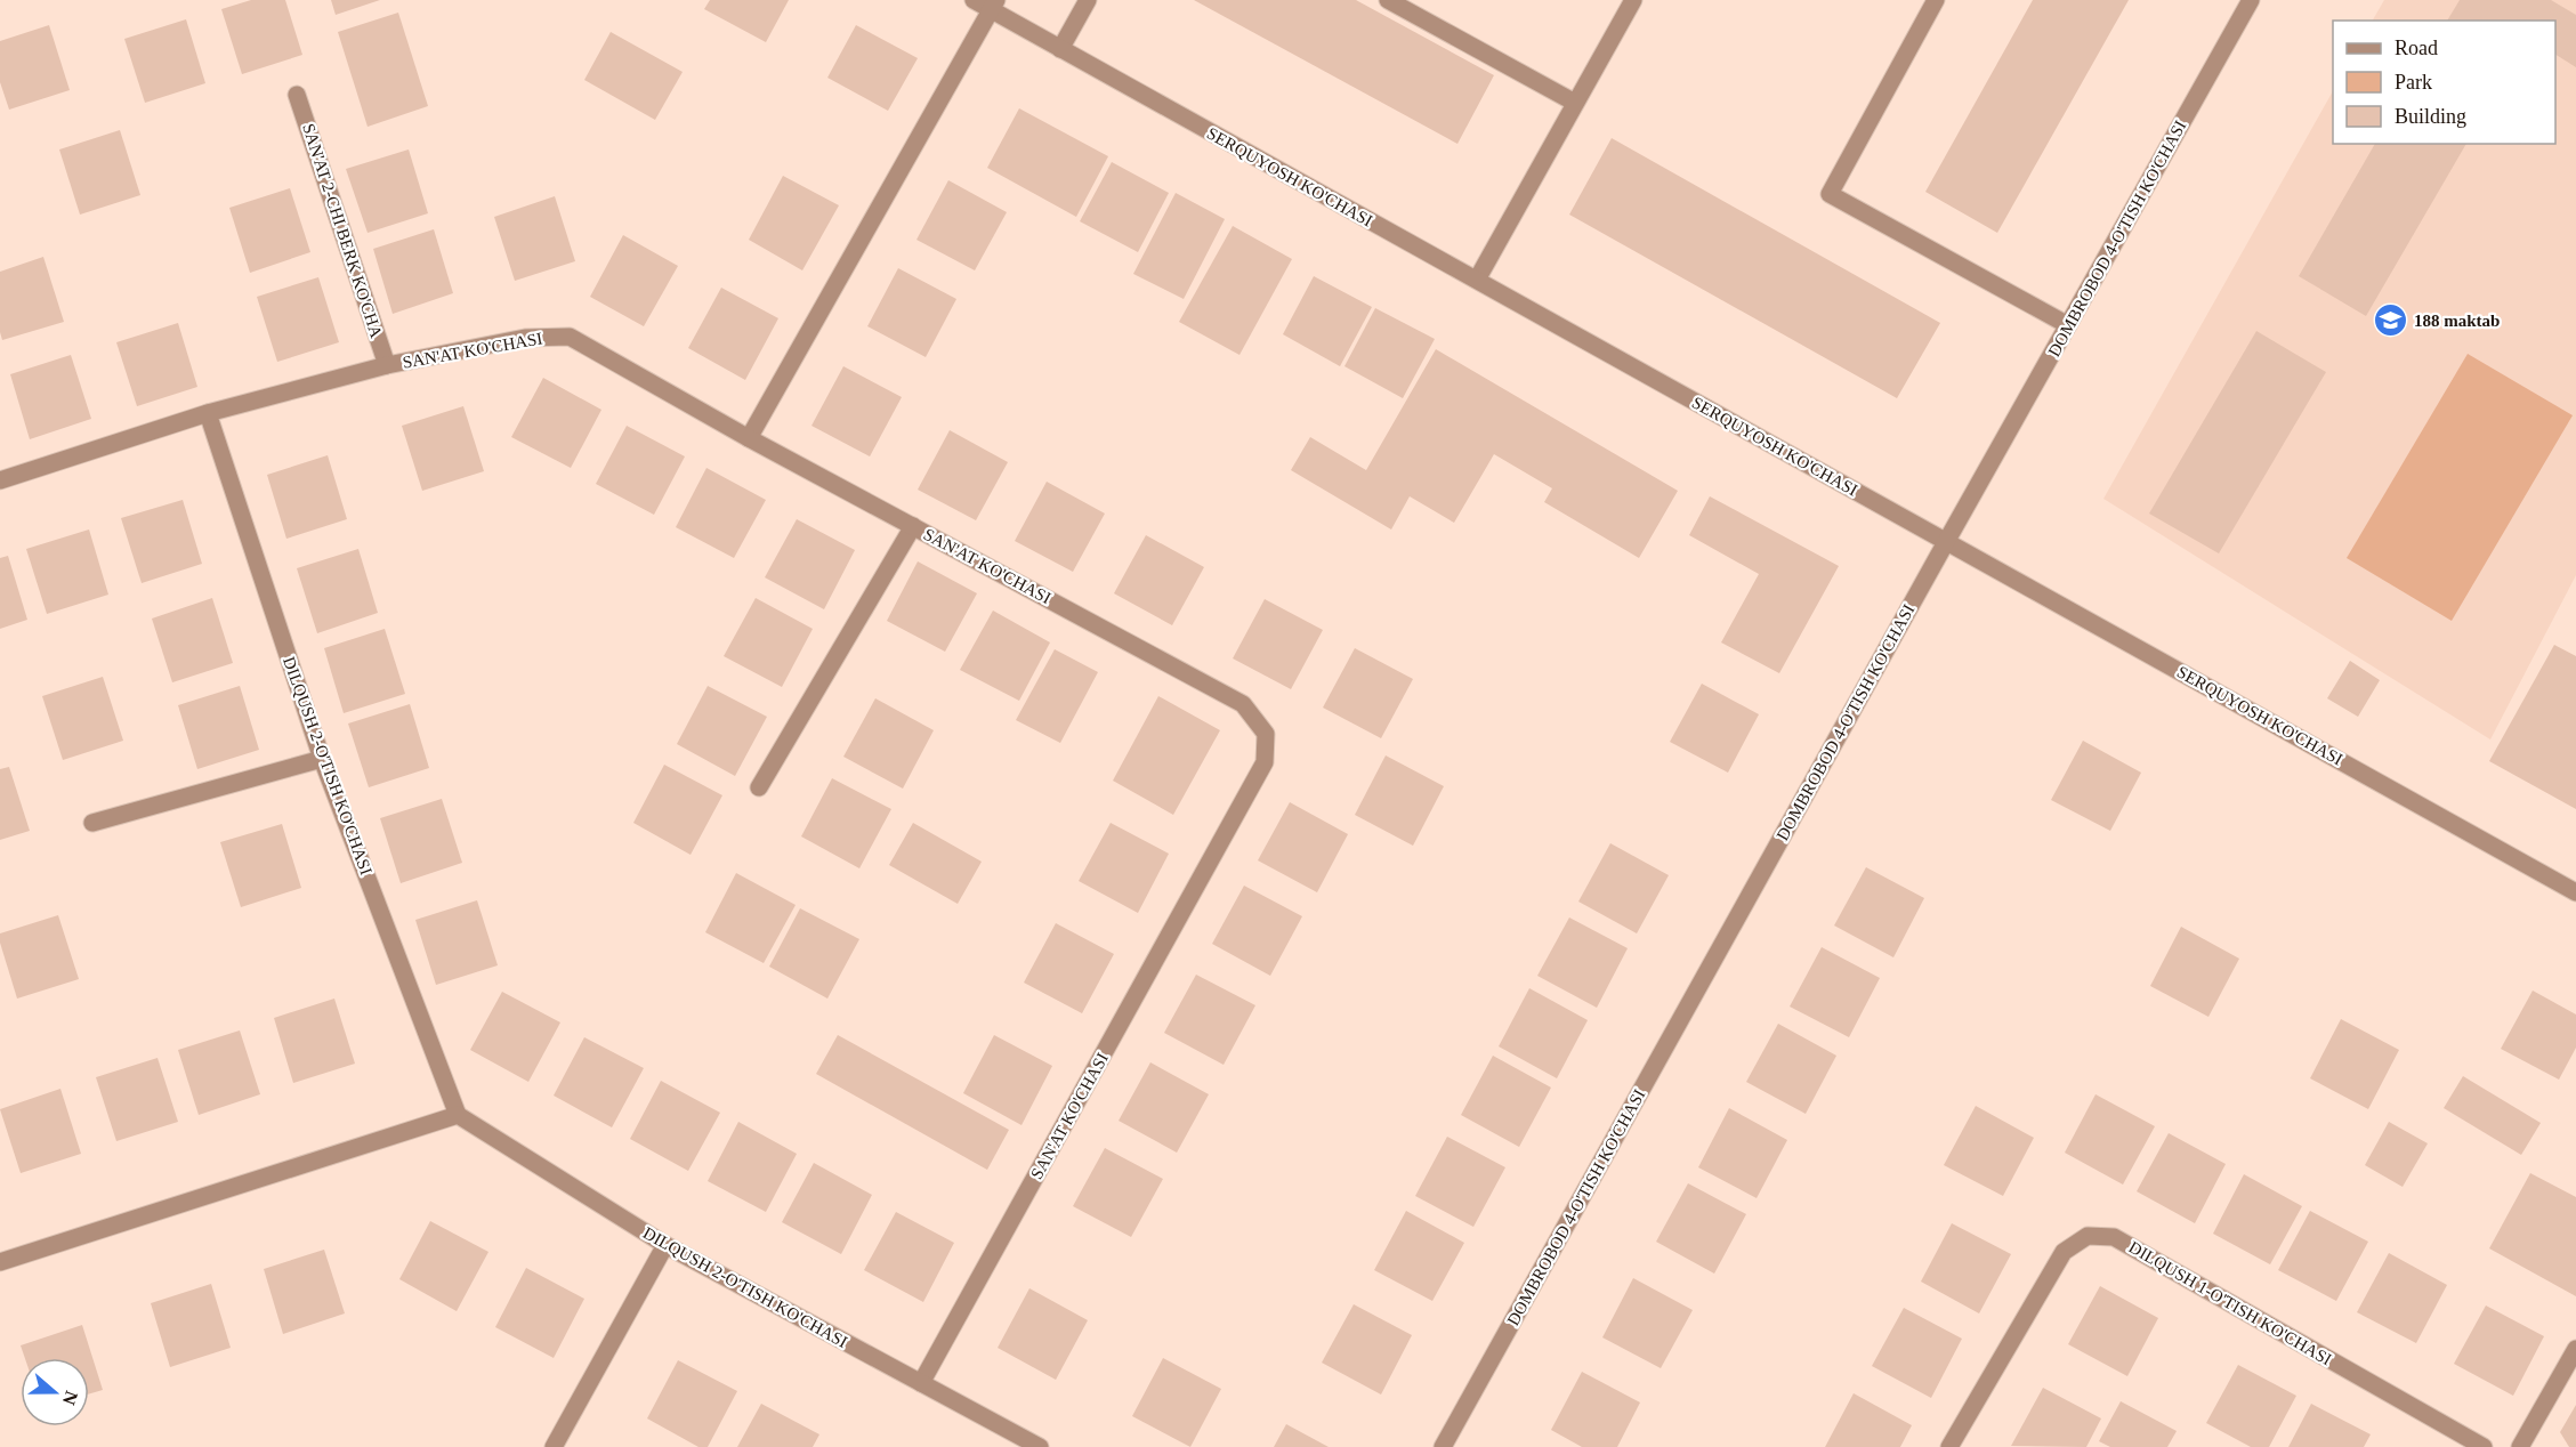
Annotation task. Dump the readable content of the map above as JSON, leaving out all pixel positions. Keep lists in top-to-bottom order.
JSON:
{
  "streets": {
    "street": [
      "SERQUYOSH KO'CHASI",
      "SAN'AT 2-CHI BERK KO'CHA",
      "DOMBROBOD 4-O'TISH KO'CHASI",
      "SAN'AT KO'CHASI",
      "DILQUSH 2-O'TISH KO'CHASI",
      "DILQUSH 1-O'TISH KO'CHASI"
    ]
  },
  "crossings": [
    ["SERQUYOSH KO'CHASI", "DOMBROBOD 4-O'TISH KO'CHASI"],
    ["SAN'AT 2-CHI BERK KO'CHA", "SAN'AT KO'CHASI"],
    ["SAN'AT KO'CHASI", "DILQUSH 2-O'TISH KO'CHASI"]
  ],
  "places": {
    "school or university": ["188 maktab"]
  },
  "legend": ["Road", "Park", "Building"],
  "north": "right"
}
